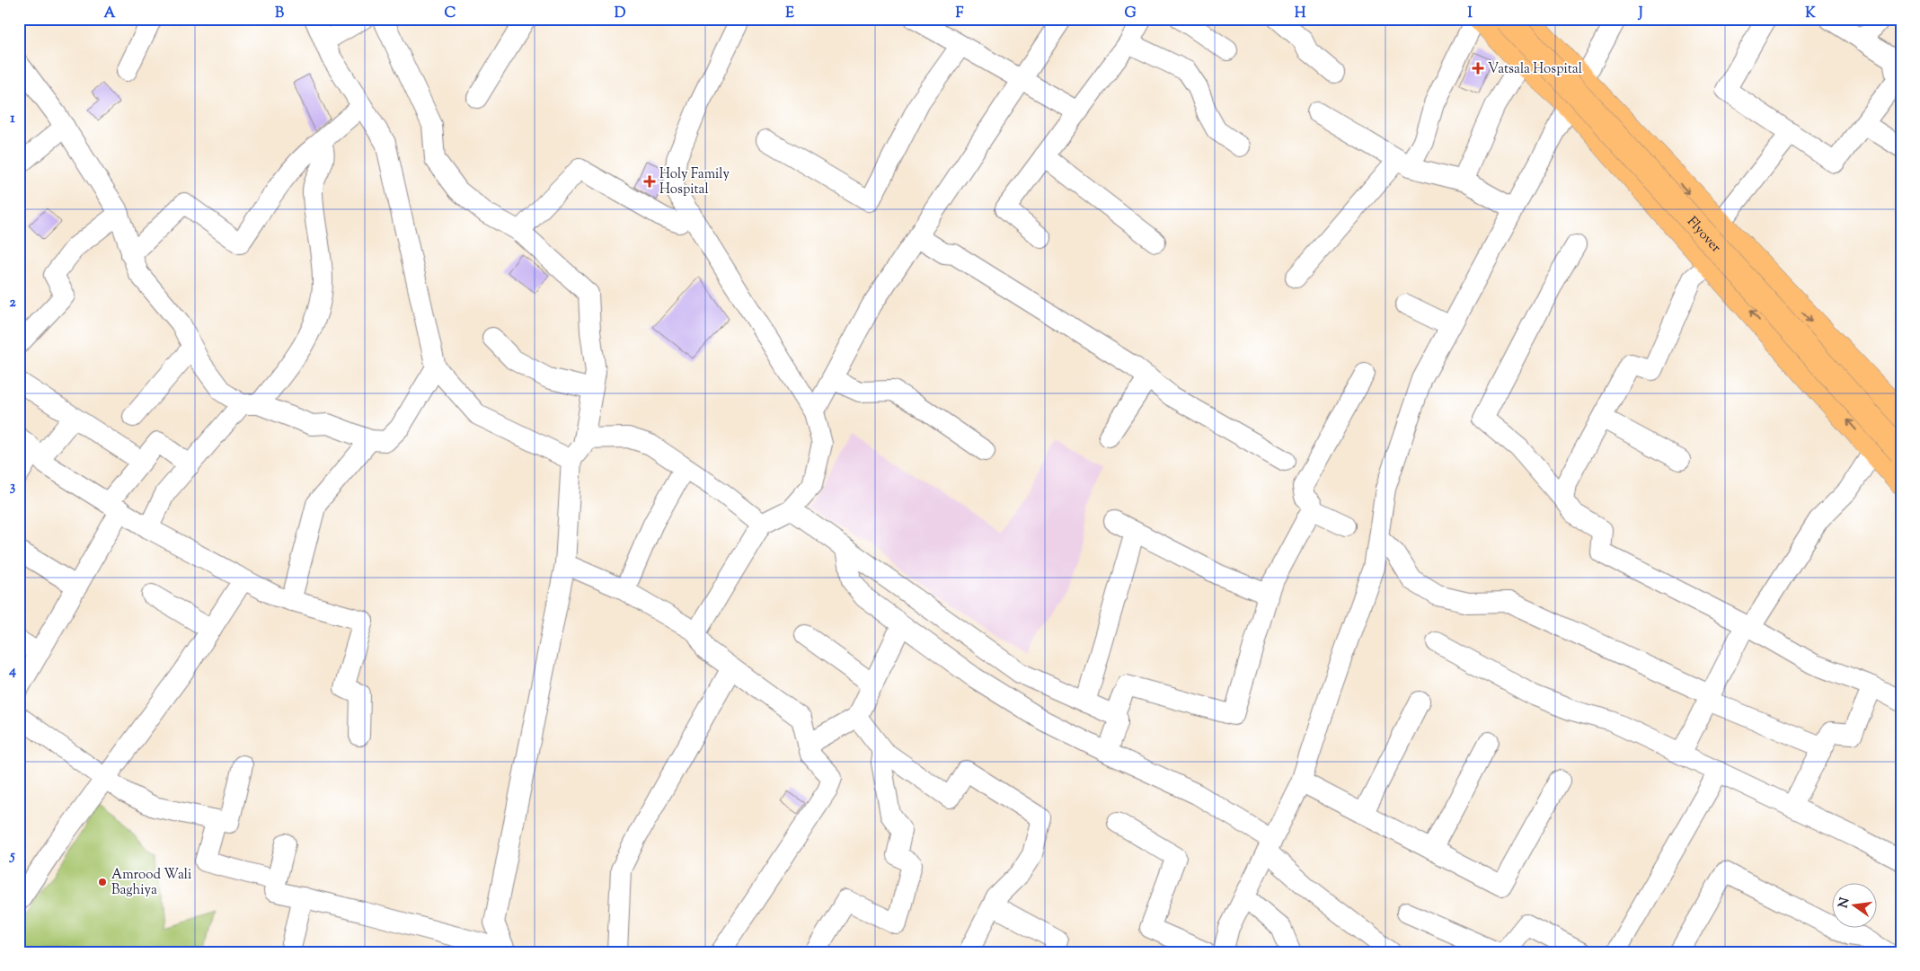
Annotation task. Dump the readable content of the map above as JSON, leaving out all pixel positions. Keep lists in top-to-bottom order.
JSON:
{
  "streets": {
    "main road": ["Flyover"]
  },
  "places": {
    "health": ["Vatsala Hospital", "Holy Family Hospital"],
    "other": ["Amrood Wali Baghiya"]
  },
  "north": "left",
  "grid": {
    "columns": [
      "A",
      "B",
      "C",
      "D",
      "E",
      "F",
      "G",
      "H",
      "I",
      "J",
      "K"
    ],
    "rows": [
      "1",
      "2",
      "3",
      "4",
      "5"
    ]
  }
}
